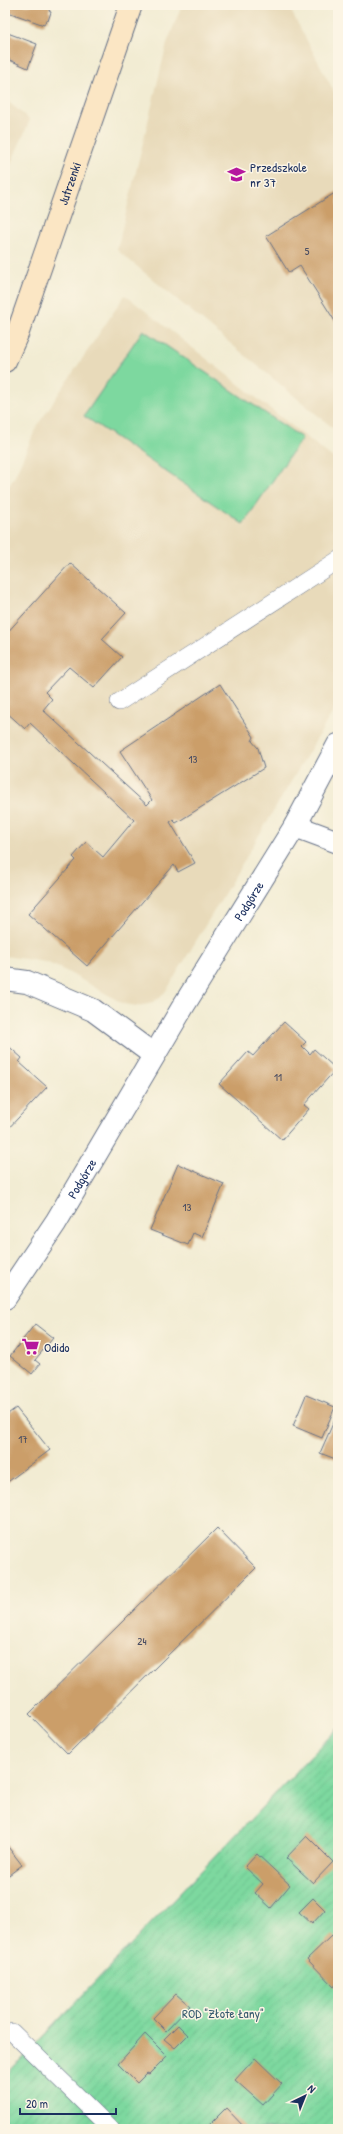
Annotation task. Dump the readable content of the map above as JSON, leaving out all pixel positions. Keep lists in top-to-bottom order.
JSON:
{
  "streets": {
    "street": ["Jutrzenki", "Podgórze"]
  },
  "parks": ["ROD \"Złote Łany\""],
  "places": {
    "school or university": ["Przedszkole nr 37"],
    "supermarket": ["Odido"]
  },
  "house_numbers": [
    "5",
    "13",
    "11",
    "13",
    "17",
    "24"
  ],
  "scale_bar": "20 m",
  "north": "top right"
}
